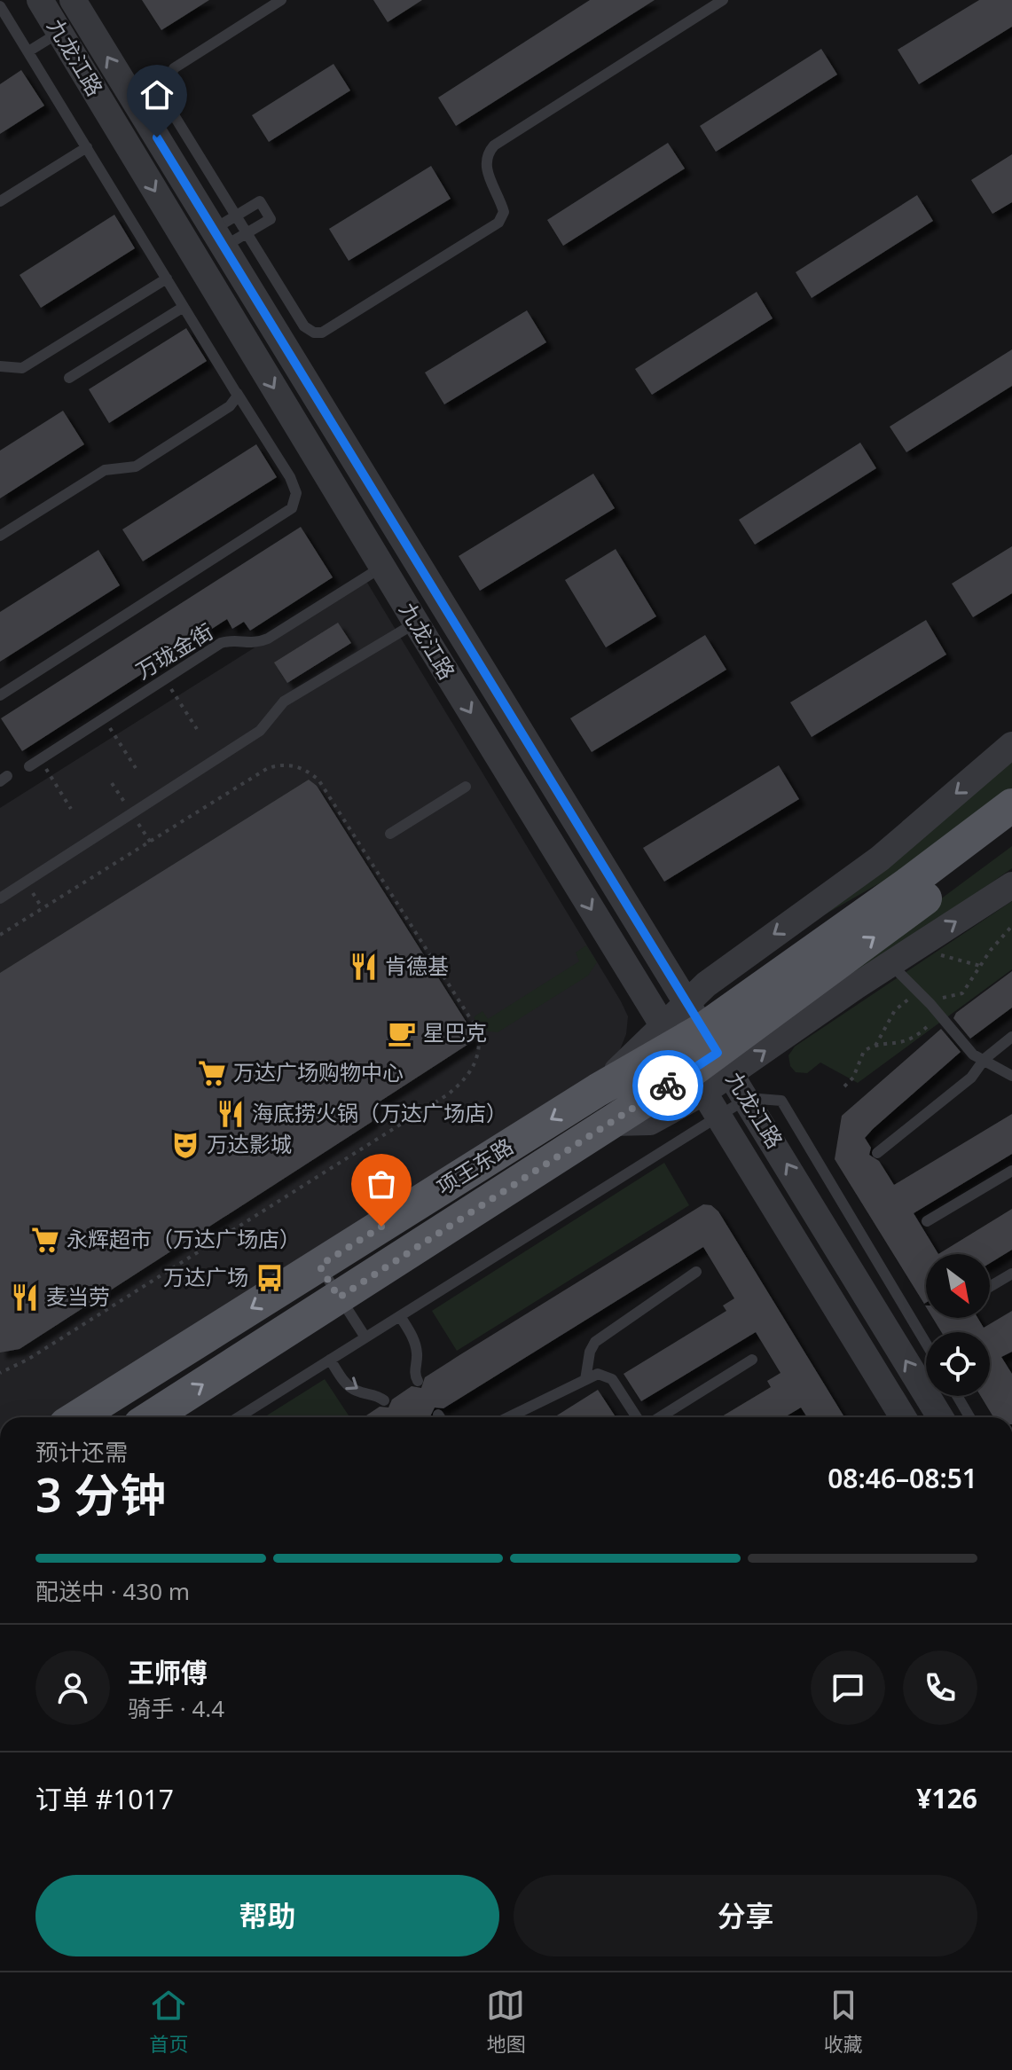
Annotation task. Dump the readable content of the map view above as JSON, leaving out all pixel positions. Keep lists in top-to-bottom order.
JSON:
{
  "streets": {
    "main road": ["项王东路"],
    "street": ["九龙江路"],
    "lane": ["万珑金街"]
  },
  "crossings": [
    ["九龙江路", "万珑金街"],
    ["九龙江路", "项王东路"]
  ],
  "places": {
    "restaurant": ["肯德基", "海底捞火锅（万达广场店）", "麦当劳"],
    "cafe": ["星巴克"],
    "supermarket": ["万达广场购物中心", "永辉超市（万达广场店）"],
    "theatre": ["万达影城"],
    "bus stop": ["万达广场"]
  },
  "north": "bottom right",
  "page": {
    "heading": ["3 分钟", "预计还需", "08:46–08:51"],
    "panel": [
      "王师傅",
      "骑手 · 4.4",
      "订单 #1017",
      "¥126"
    ],
    "bar": "配送中 · 430 m",
    "buttons": ["帮助", "分享"],
    "tabs": ["首页", "地图", "收藏"]
  }
}
